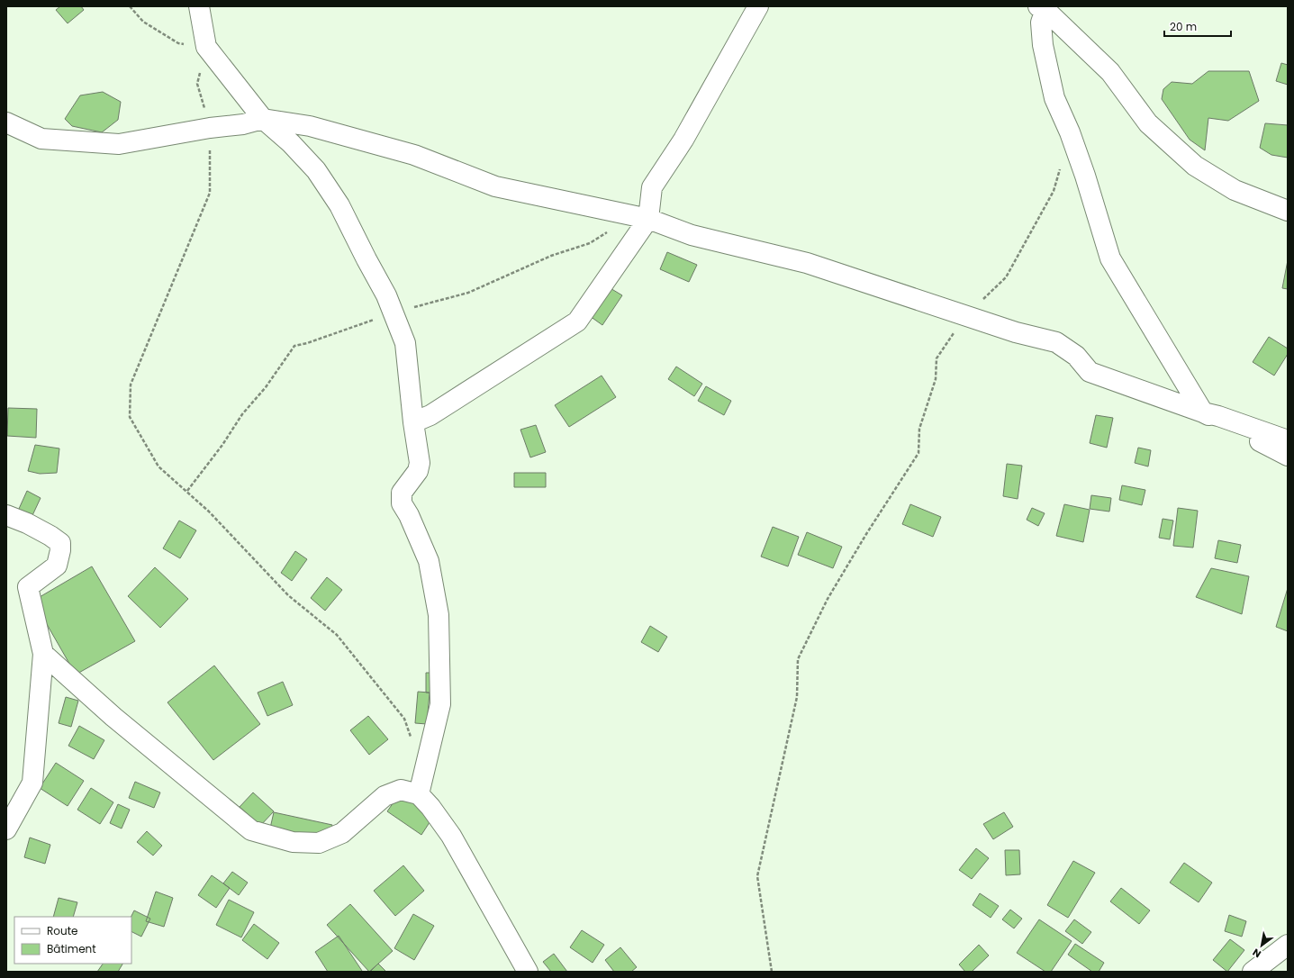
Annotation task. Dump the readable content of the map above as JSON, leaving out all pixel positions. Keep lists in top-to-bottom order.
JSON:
{
  "legend": ["Route", "Bâtiment"],
  "scale_bar": "20 m",
  "north": "bottom left"
}
